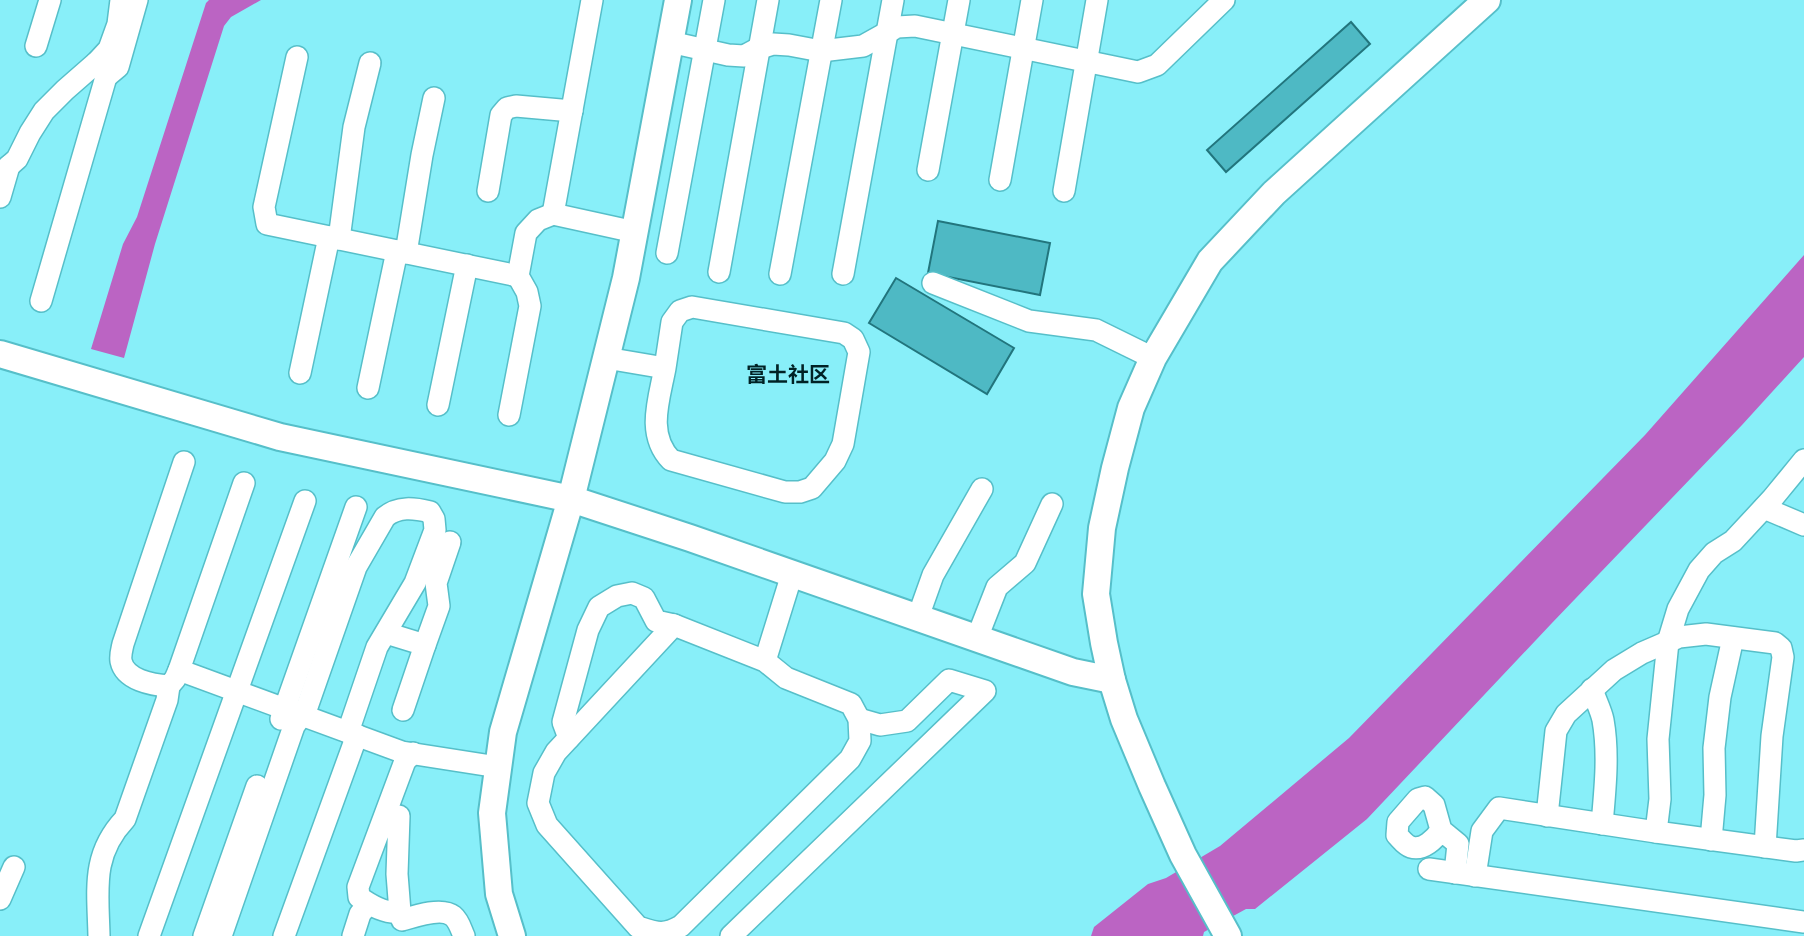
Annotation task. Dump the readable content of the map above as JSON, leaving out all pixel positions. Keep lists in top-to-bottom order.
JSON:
{
  "districts": ["富土社区"]
}
